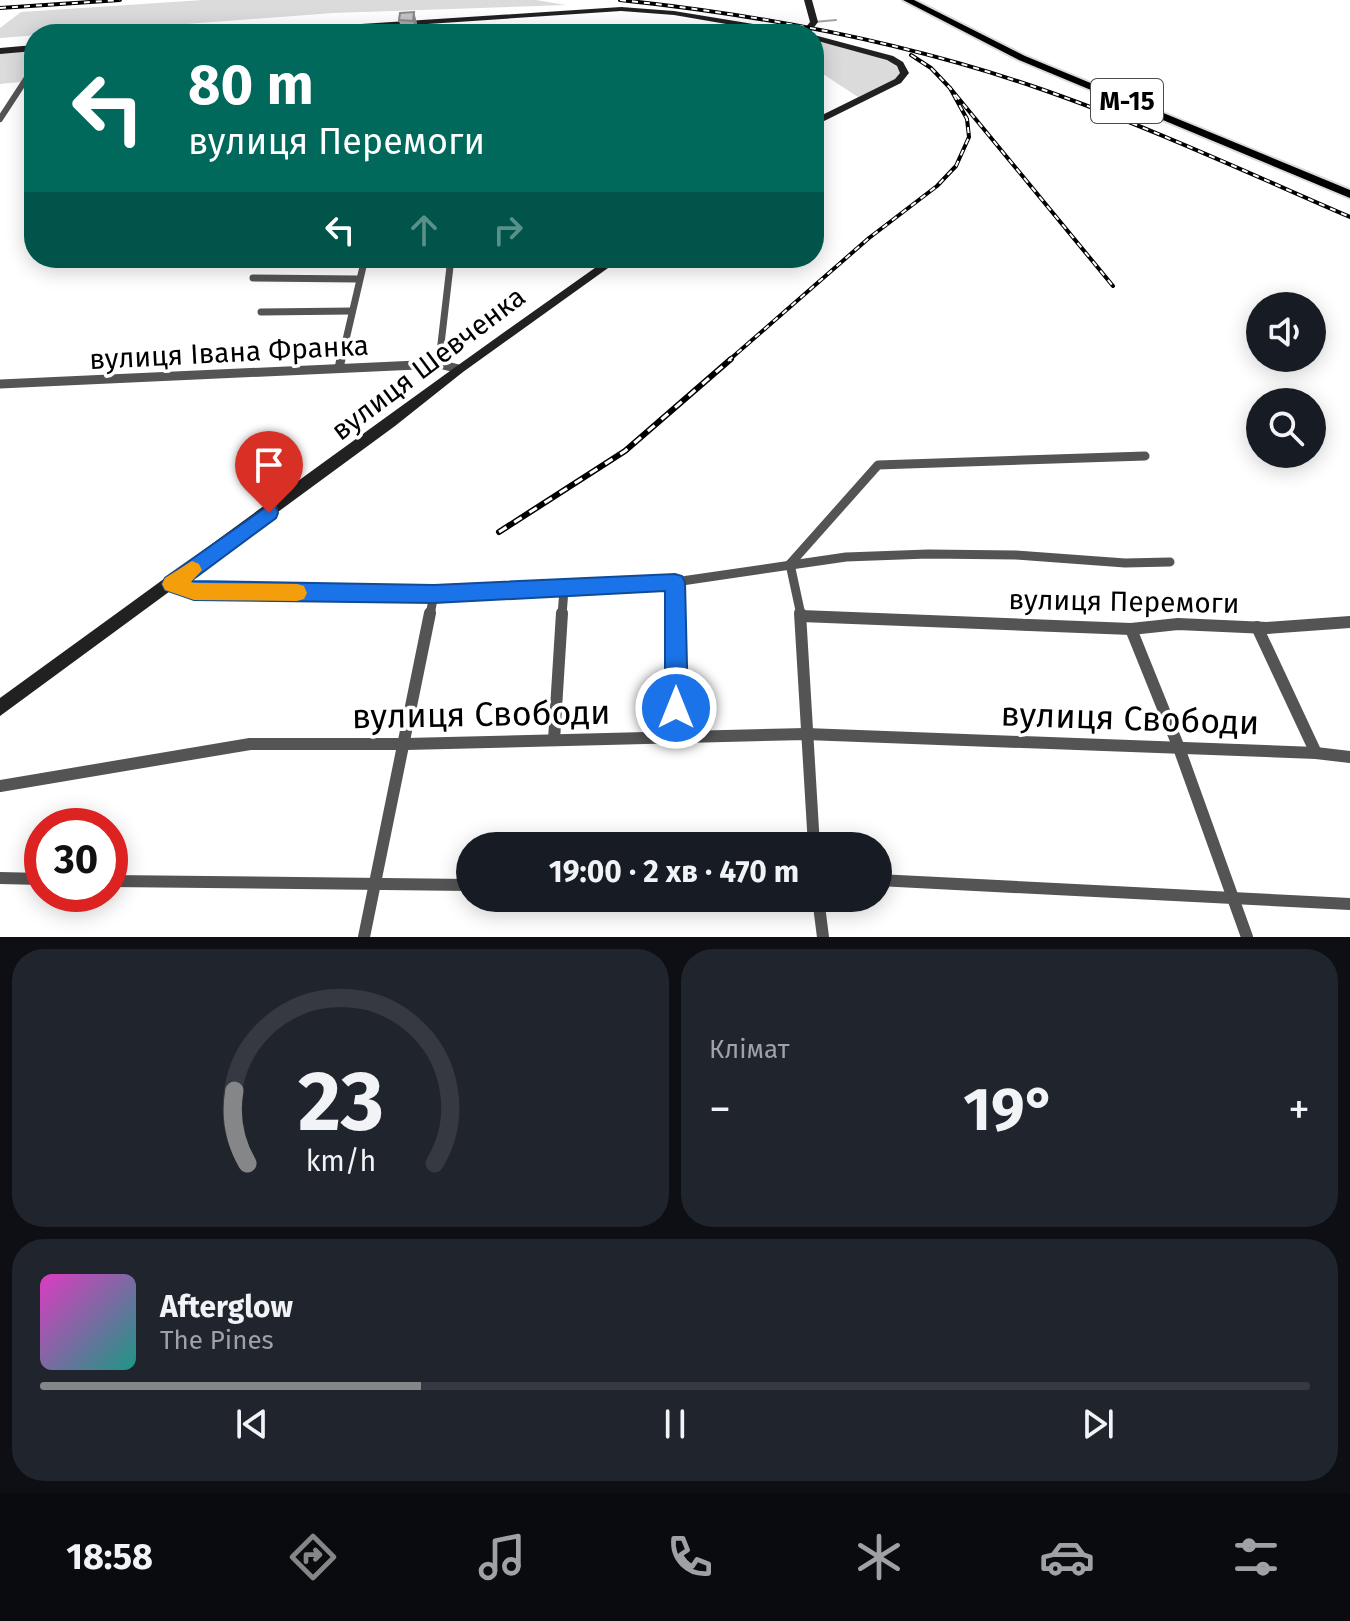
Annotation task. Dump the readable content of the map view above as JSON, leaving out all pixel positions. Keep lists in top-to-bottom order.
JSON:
{
  "streets": {
    "highway": ["М-15"],
    "main road": ["вулиця Шевченка"],
    "street": ["вулиця Івана Франка", "вулиця Перемоги", "вулиця Свободи"]
  },
  "crossings": [
    ["вулиця Івана Франка", "вулиця Шевченка"]
  ],
  "page": {
    "turn": ["80 m", "вулиця Перемоги"],
    "limit": "30",
    "trip": "19:00 · 2 хв · 470 m",
    "tile": "Клімат",
    "heat": ["−", "19°", "+"],
    "song": ["Afterglow", "The Pines"],
    "tabs": "18:58",
    "gauge": ["23", "km/h"]
  }
}
